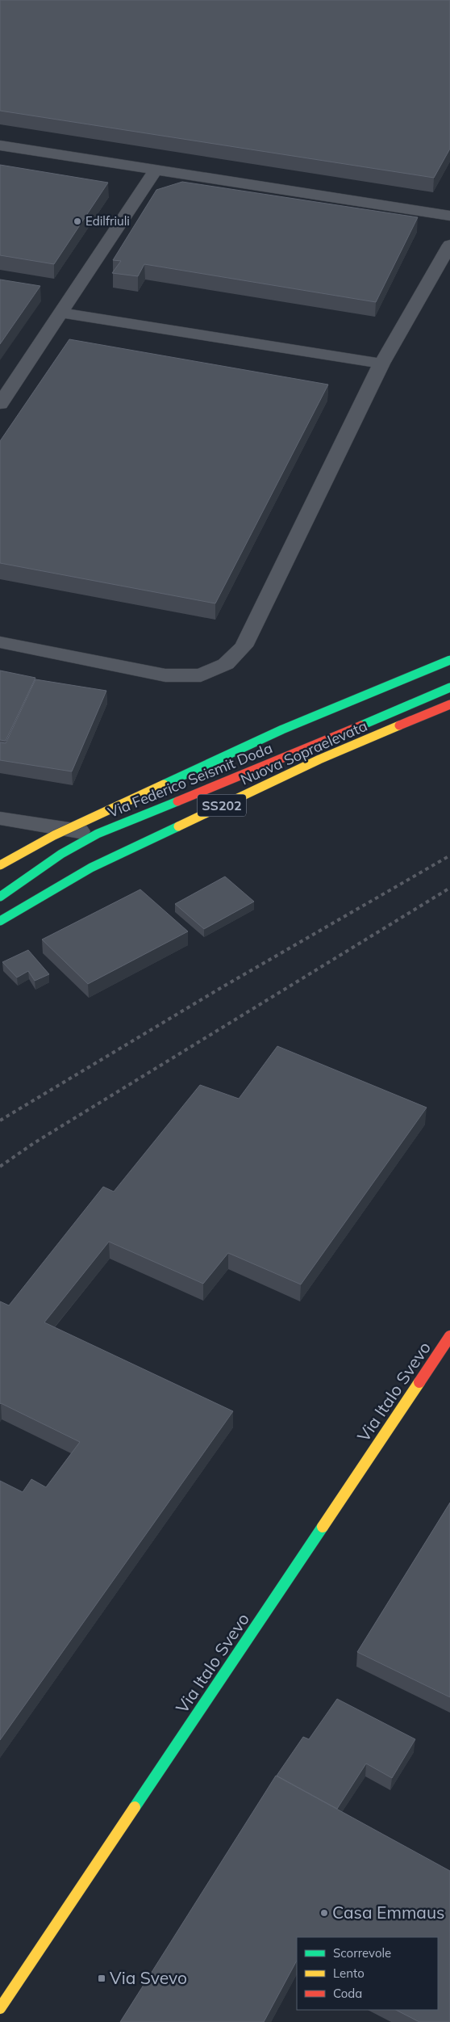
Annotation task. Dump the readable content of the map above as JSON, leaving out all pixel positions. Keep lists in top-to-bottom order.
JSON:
{
  "streets": {
    "main road": [
      "Nuova Sopraelevata",
      "Via Federico Seismit Doda",
      "SS202",
      "Via Italo Svevo"
    ]
  },
  "places": {
    "other": ["Edilfriuli", "Casa Emmaus"],
    "transit": ["Via Svevo"]
  },
  "legend": ["Scorrevole", "Lento", "Coda"]
}
